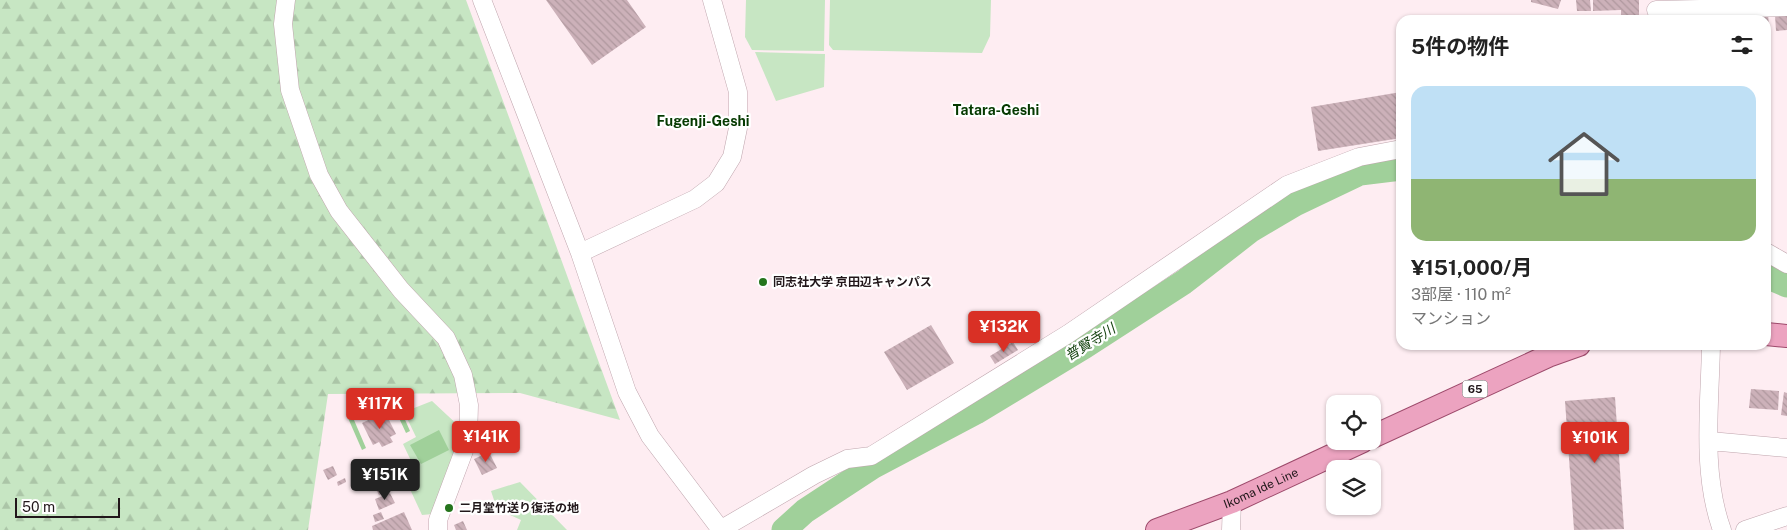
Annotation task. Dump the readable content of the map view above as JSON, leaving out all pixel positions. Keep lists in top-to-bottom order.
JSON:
{
  "streets": {
    "main road": ["65", "Ikoma Ide Line"]
  },
  "districts": ["Tatara-Geshi", "Fugenji-Geshi"],
  "water": ["普賢寺川"],
  "places": ["同志社大学 京田辺キャンパス", "二月堂竹送り復活の地"],
  "scale_bar": "50 m",
  "page": {
    "heading": "5件の物件",
    "list": [
      {
        "name": "¥151,000/月",
        "note": "3部屋 · 110 m² · マンション"
      }
    ],
    "price": [
      "¥132K",
      "¥117K",
      "¥141K",
      "¥101K",
      "¥151K"
    ],
    "scale": "50 m"
  }
}
